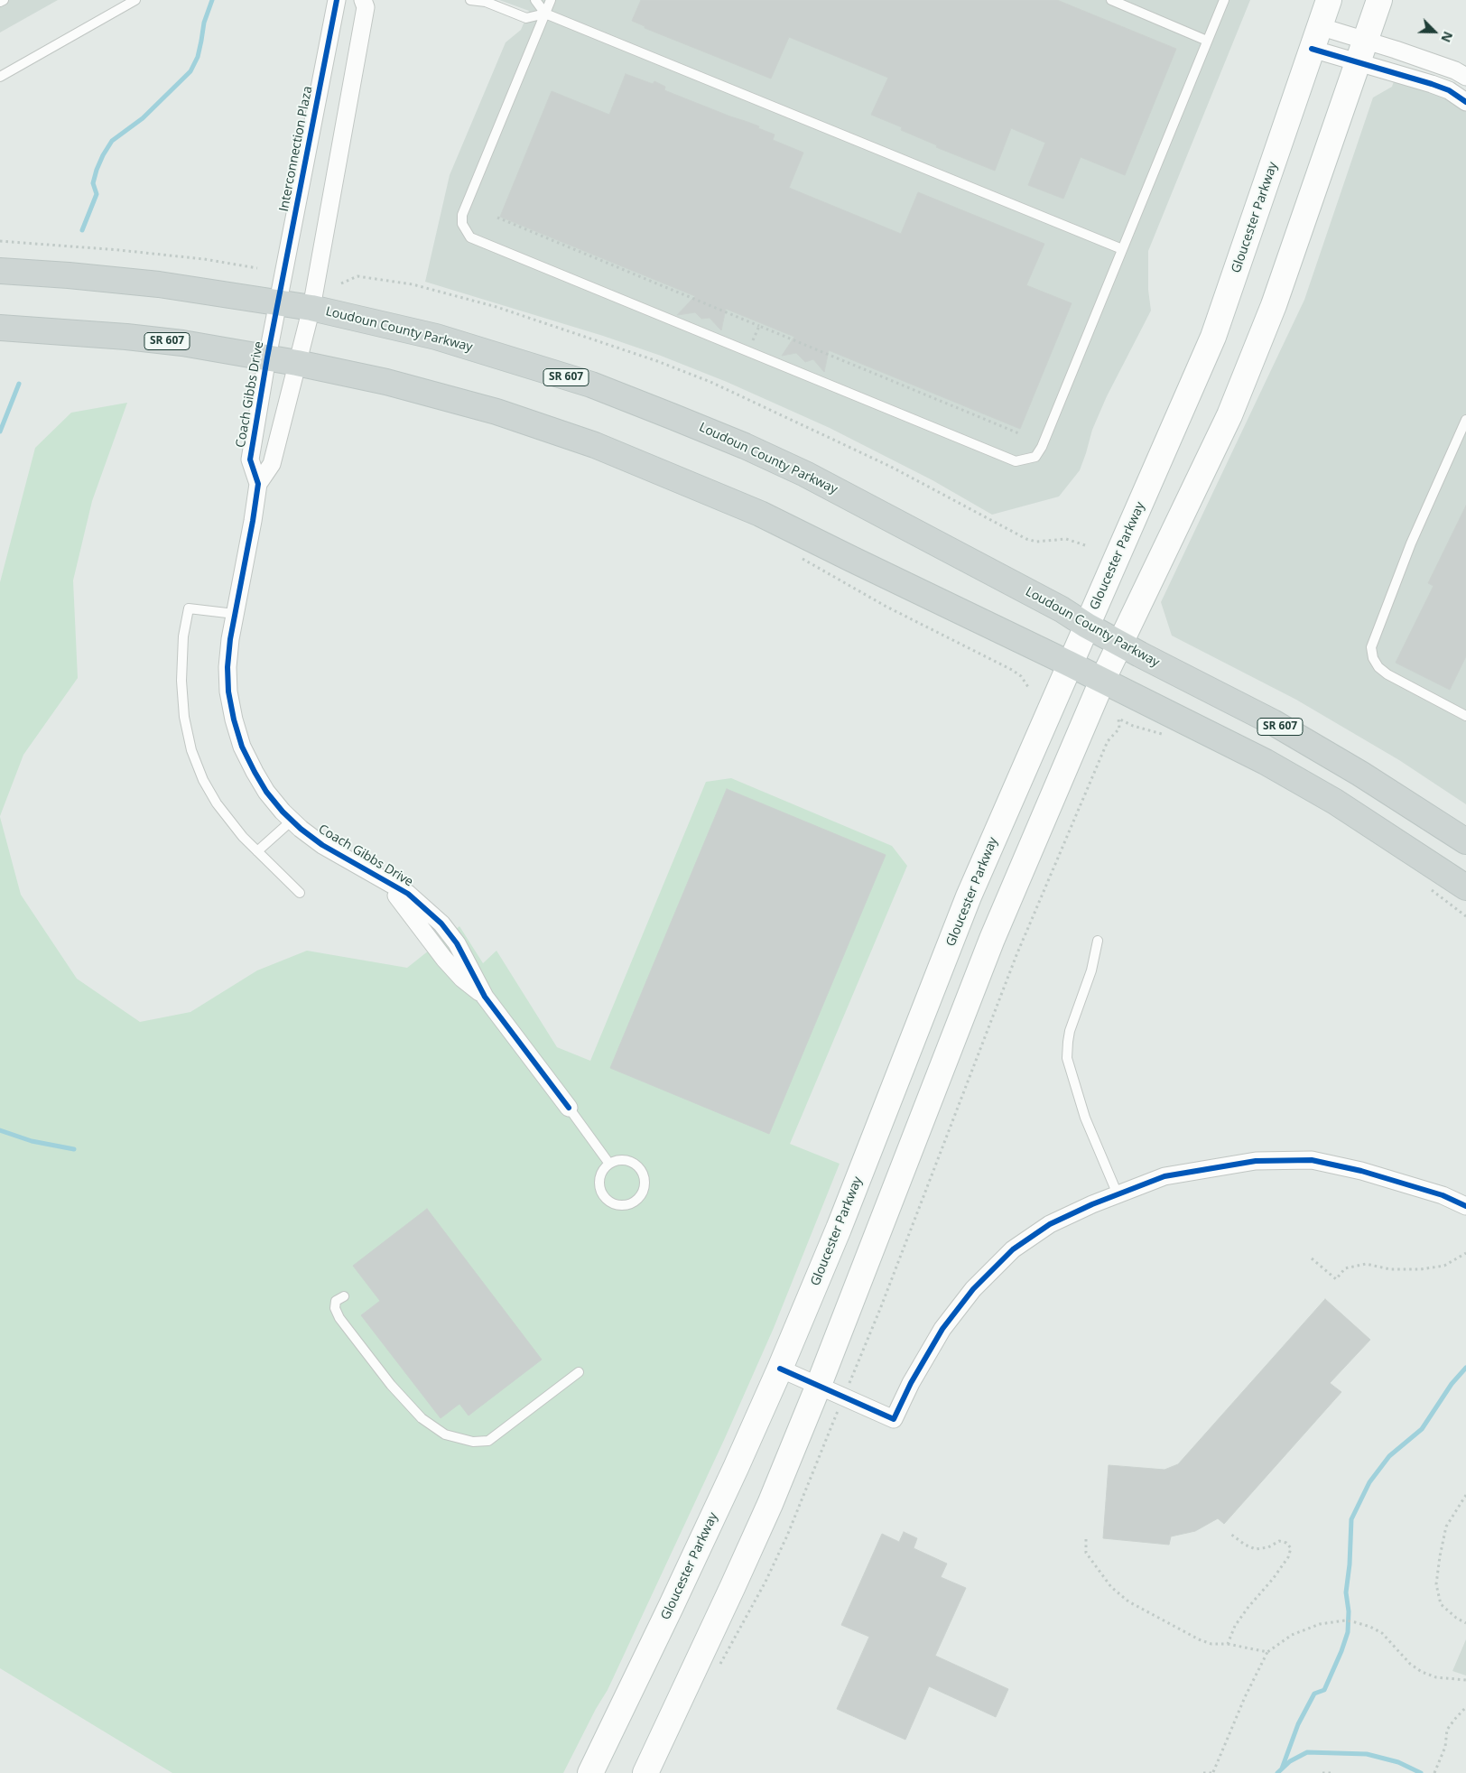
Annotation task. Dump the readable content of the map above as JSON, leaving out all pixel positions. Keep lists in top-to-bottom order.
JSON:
{
  "streets": {
    "main road": ["Gloucester Parkway", "Loudoun County Parkway", "SR 607"],
    "street": ["Interconnection Plaza", "Coach Gibbs Drive"]
  },
  "crossings": [
    ["Interconnection Plaza", "Loudoun County Parkway"],
    ["Interconnection Plaza", "Coach Gibbs Drive"],
    ["Gloucester Parkway", "Loudoun County Parkway"],
    ["Gloucester Parkway", "SR 607"],
    ["Loudoun County Parkway", "Coach Gibbs Drive"],
    ["SR 607", "Coach Gibbs Drive"]
  ],
  "north": "bottom right"
}
